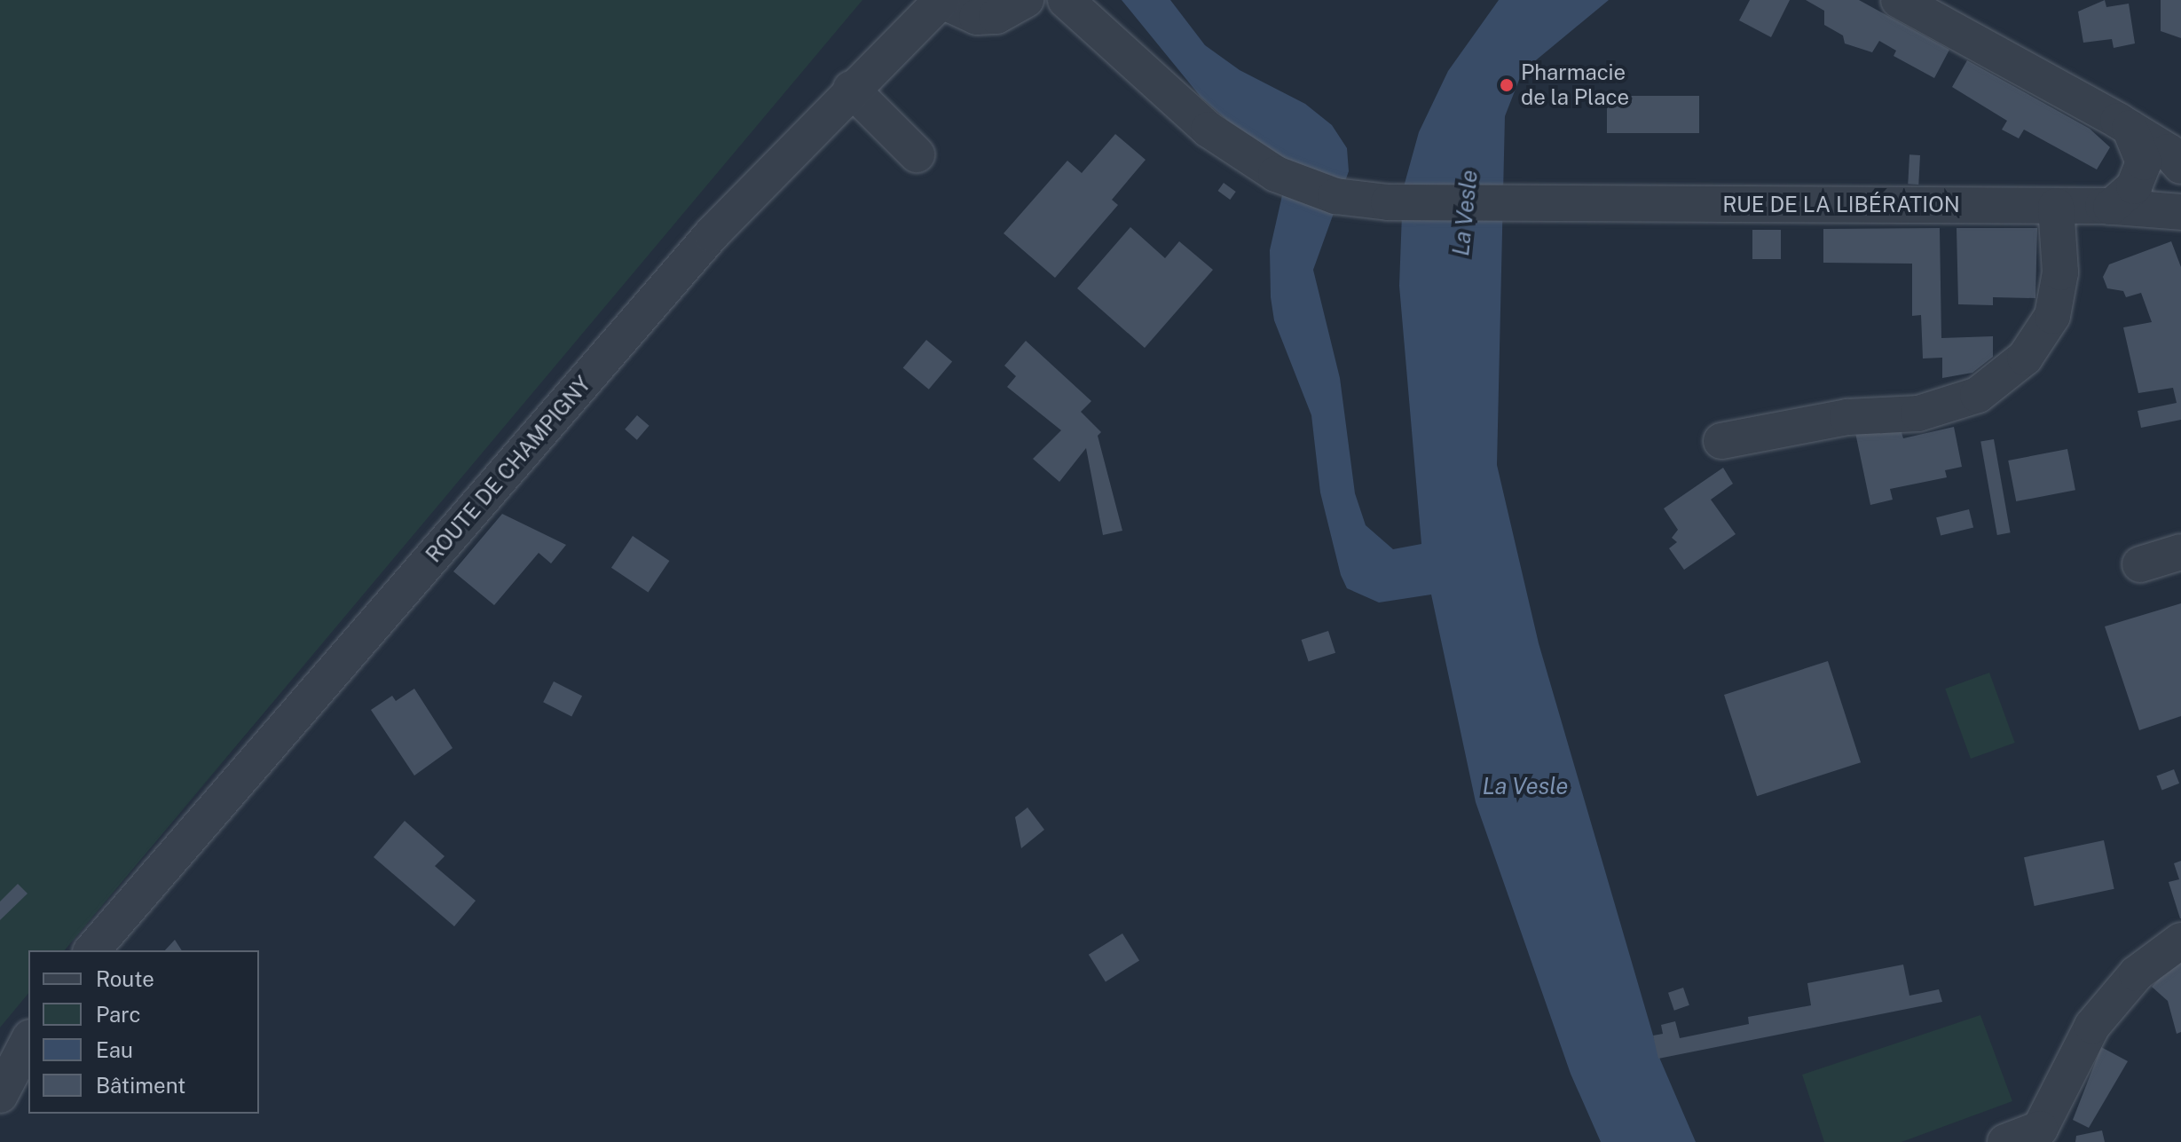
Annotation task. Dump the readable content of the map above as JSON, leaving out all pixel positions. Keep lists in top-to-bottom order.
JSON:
{
  "streets": {
    "street": ["RUE DE LA LIBÉRATION", "ROUTE DE CHAMPIGNY"]
  },
  "water": ["La Vesle"],
  "places": ["Pharmacie de la Place"],
  "legend": [
    "Route",
    "Parc",
    "Eau",
    "Bâtiment"
  ]
}
